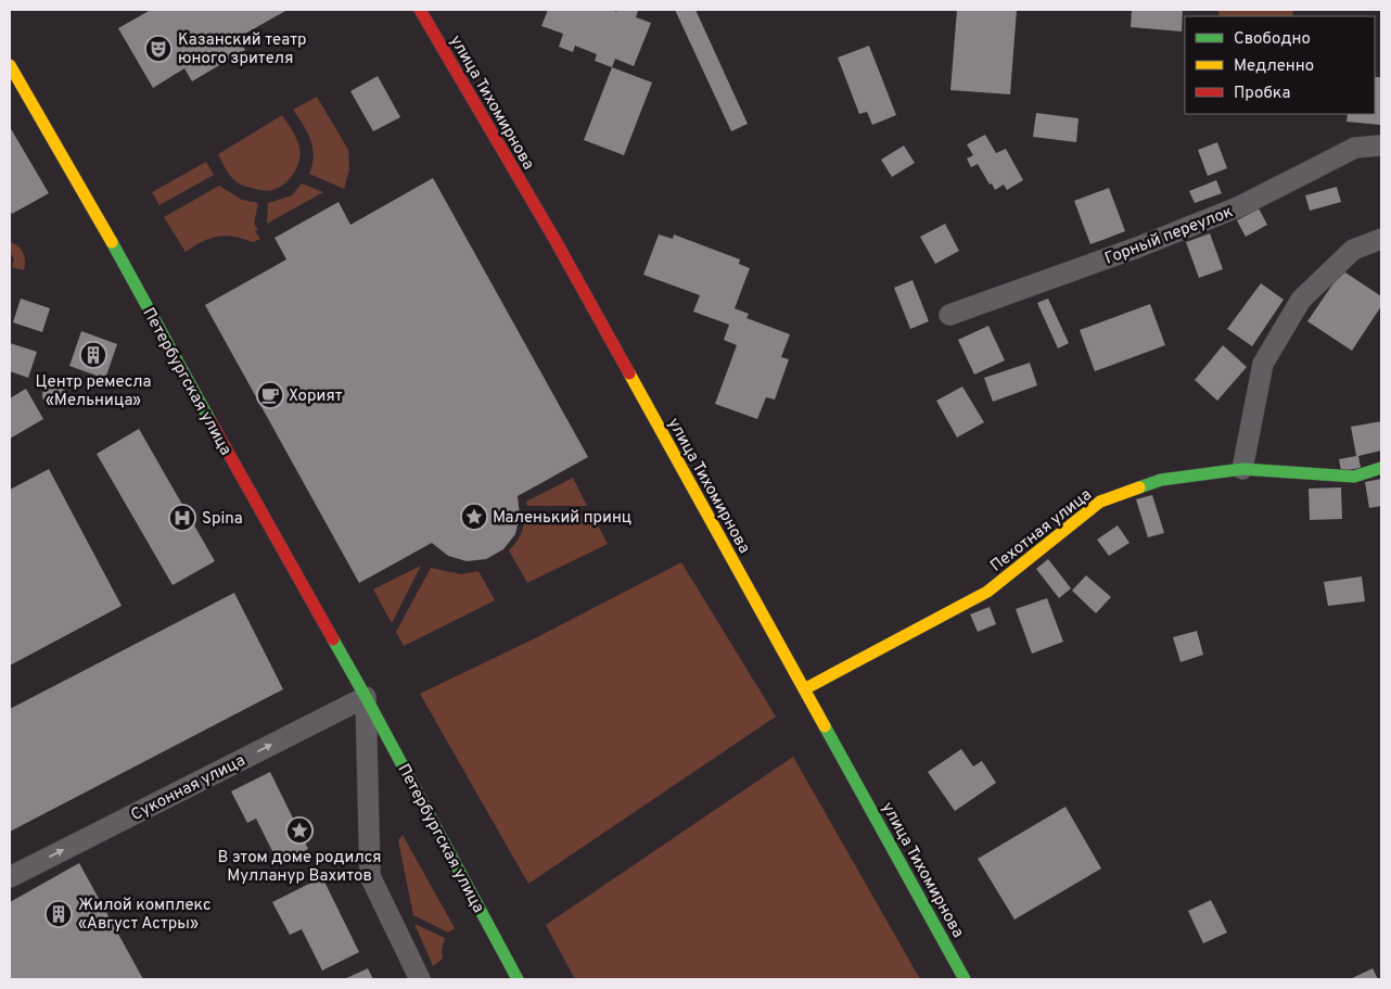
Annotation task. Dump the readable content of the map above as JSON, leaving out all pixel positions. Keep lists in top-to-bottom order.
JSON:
{
  "streets": {
    "street": [
      "улица Тихомирнова",
      "Горный переулок",
      "Петербургская улица",
      "Пехотная улица",
      "Суконная улица"
    ]
  },
  "crossings": [
    ["улица Тихомирнова", "Пехотная улица"],
    ["Петербургская улица", "Суконная улица"]
  ],
  "one_way": ["Суконная улица"],
  "places": {
    "theatre": ["Казанский театр юного зрителя"],
    "building": ["Центр ремесла «Мельница»", "Жилой комплекс «Август Астры»"],
    "cafe": ["Хорият"],
    "place": ["Маленький принц", "В этом доме родился Мулланур Вахитов"],
    "hospital": ["Spina"]
  },
  "legend": ["Свободно", "Медленно", "Пробка"]
}
